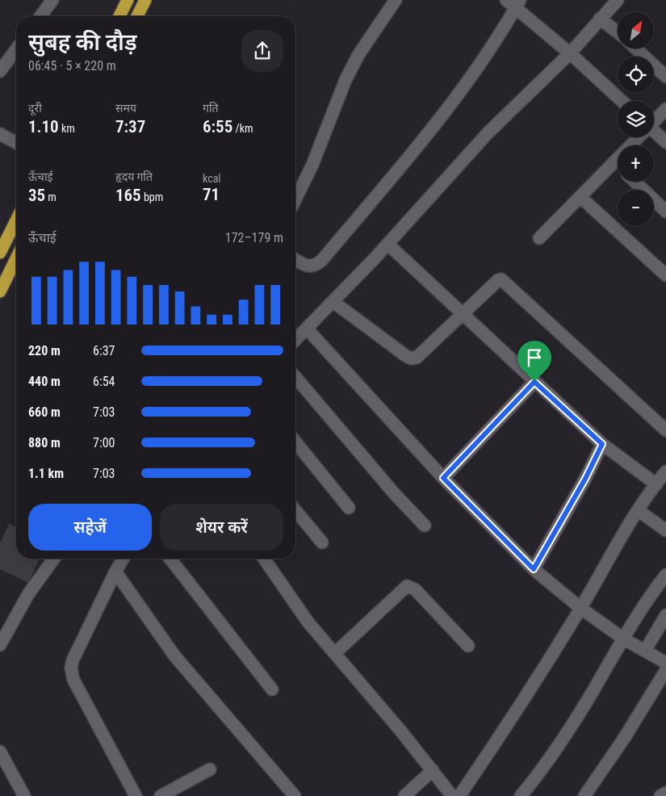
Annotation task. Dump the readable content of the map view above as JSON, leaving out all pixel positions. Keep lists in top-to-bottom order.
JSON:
{
  "north": "top right",
  "page": {
    "map_buttons": ["+", "−"],
    "heading": ["सुबह की दौड़", "06:45 · 5 × 220 m"],
    "stats": [
      ["दूरी", "1.10 km"],
      ["समय", "7:37"],
      ["गति", "6:55 /km"],
      ["ऊँचाई", "35 m"],
      ["हृदय गति", "165 bpm"],
      ["kcal", "71"]
    ],
    "chart": ["ऊँचाई", "172–179 m"],
    "list": [
      {
        "name": "220 m",
        "note": "6:37"
      },
      {
        "name": "440 m",
        "note": "6:54"
      },
      {
        "name": "660 m",
        "note": "7:03"
      },
      {
        "name": "880 m",
        "note": "7:00"
      },
      {
        "name": "1.1 km",
        "note": "7:03"
      }
    ],
    "buttons": ["सहेजें", "शेयर करें"]
  }
}
